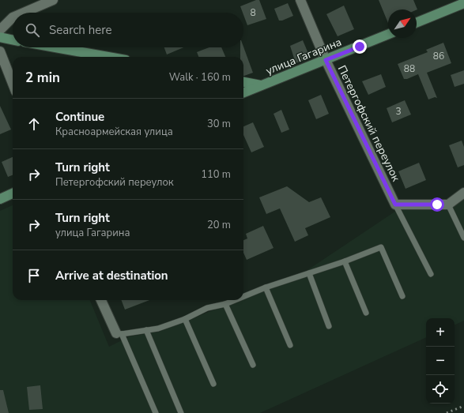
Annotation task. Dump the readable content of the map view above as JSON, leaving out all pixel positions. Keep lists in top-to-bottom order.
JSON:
{
  "streets": {
    "street": ["улица Гагарина", "Петергофский переулок"]
  },
  "crossings": [
    ["улица Гагарина", "Петергофский переулок"]
  ],
  "house_numbers": [
    "8",
    "86",
    "88",
    "3"
  ],
  "north": "top right",
  "page": {
    "search": "Search here",
    "heading": ["2 min", "Walk · 160 m"],
    "list": [
      ["Continue", "Красноармейская улица", "30 m"],
      ["Turn right", "Петергофский переулок", "110 m"],
      ["Turn right", "улица Гагарина", "20 m"],
      "Arrive at destination"
    ],
    "map_buttons": ["+", "−"]
  }
}
